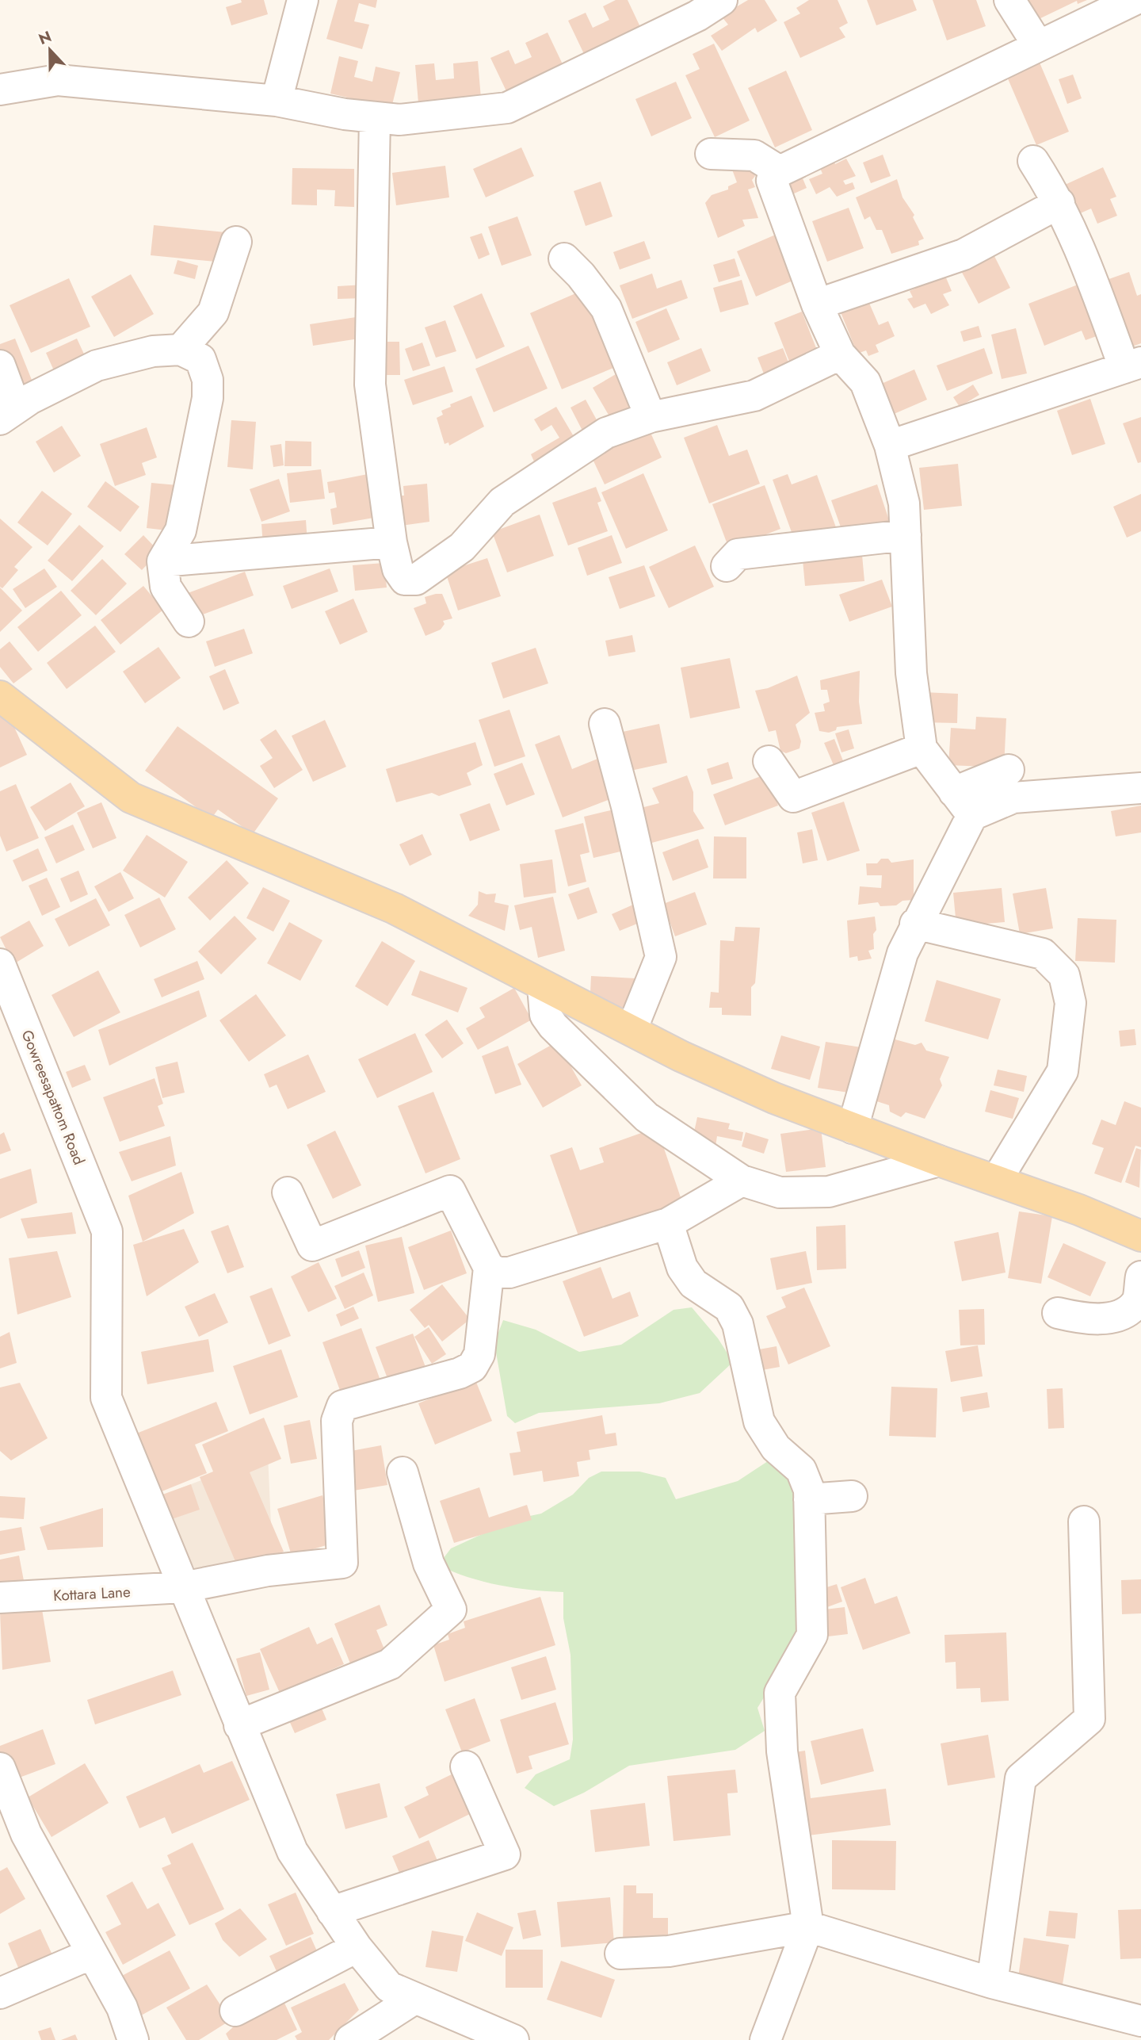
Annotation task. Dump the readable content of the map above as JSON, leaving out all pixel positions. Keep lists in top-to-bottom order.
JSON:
{
  "streets": {
    "street": ["Gowreesapattom Road", "Kottara Lane"]
  },
  "crossings": [
    ["Gowreesapattom Road", "Kottara Lane"]
  ],
  "north": "top"
}
